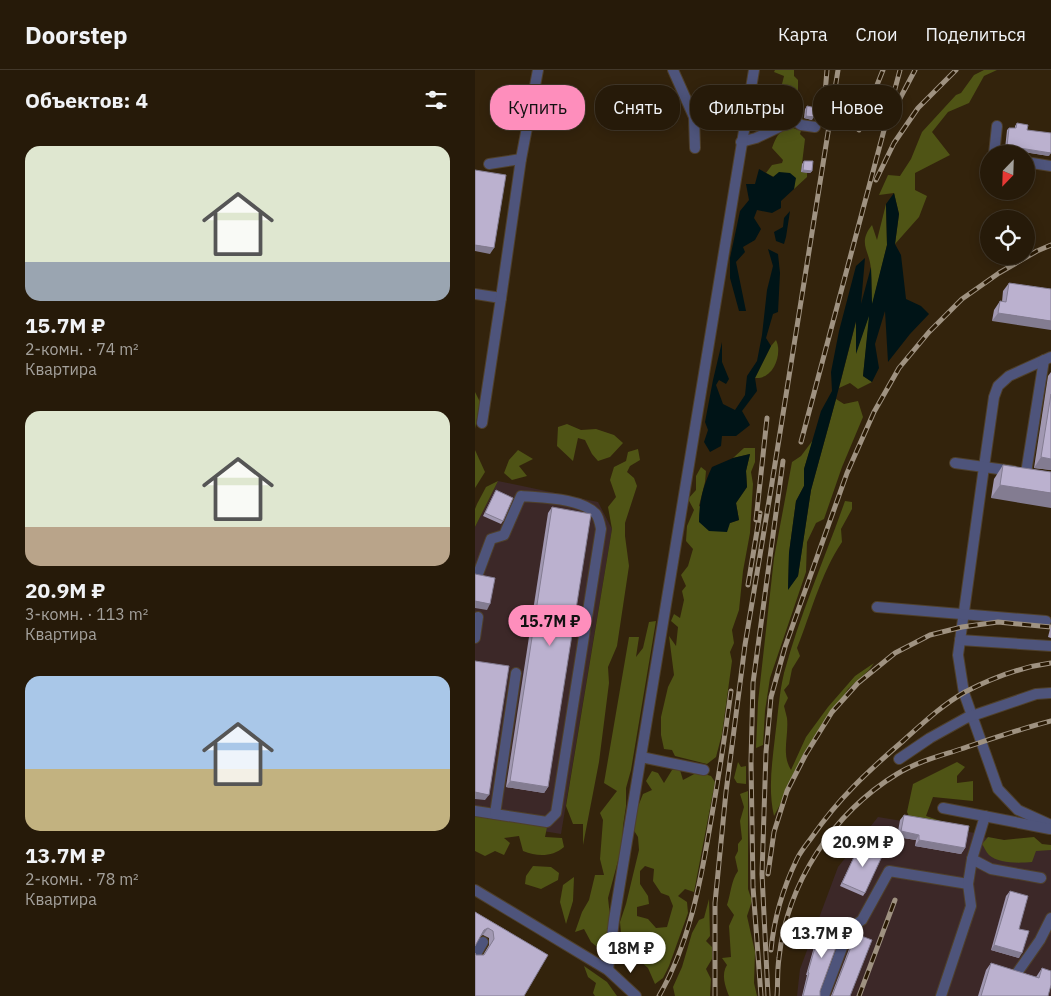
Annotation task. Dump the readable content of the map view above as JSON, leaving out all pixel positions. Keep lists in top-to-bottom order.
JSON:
{
  "north": "bottom left",
  "page": {
    "header": "Doorstep",
    "nav": ["Карта", "Слои", "Поделиться"],
    "heading": "Объектов: 4",
    "chip": [
      "Купить",
      "Снять",
      "Фильтры",
      "Новое"
    ],
    "list": [
      {
        "name": "15.7M ₽",
        "note": "2-комн. · 74 m² · Квартира"
      },
      {
        "name": "20.9M ₽",
        "note": "3-комн. · 113 m² · Квартира"
      },
      {
        "name": "13.7M ₽",
        "note": "2-комн. · 78 m² · Квартира"
      }
    ],
    "price": [
      "15.7M ₽",
      "20.9M ₽",
      "13.7M ₽",
      "18M ₽"
    ]
  }
}
